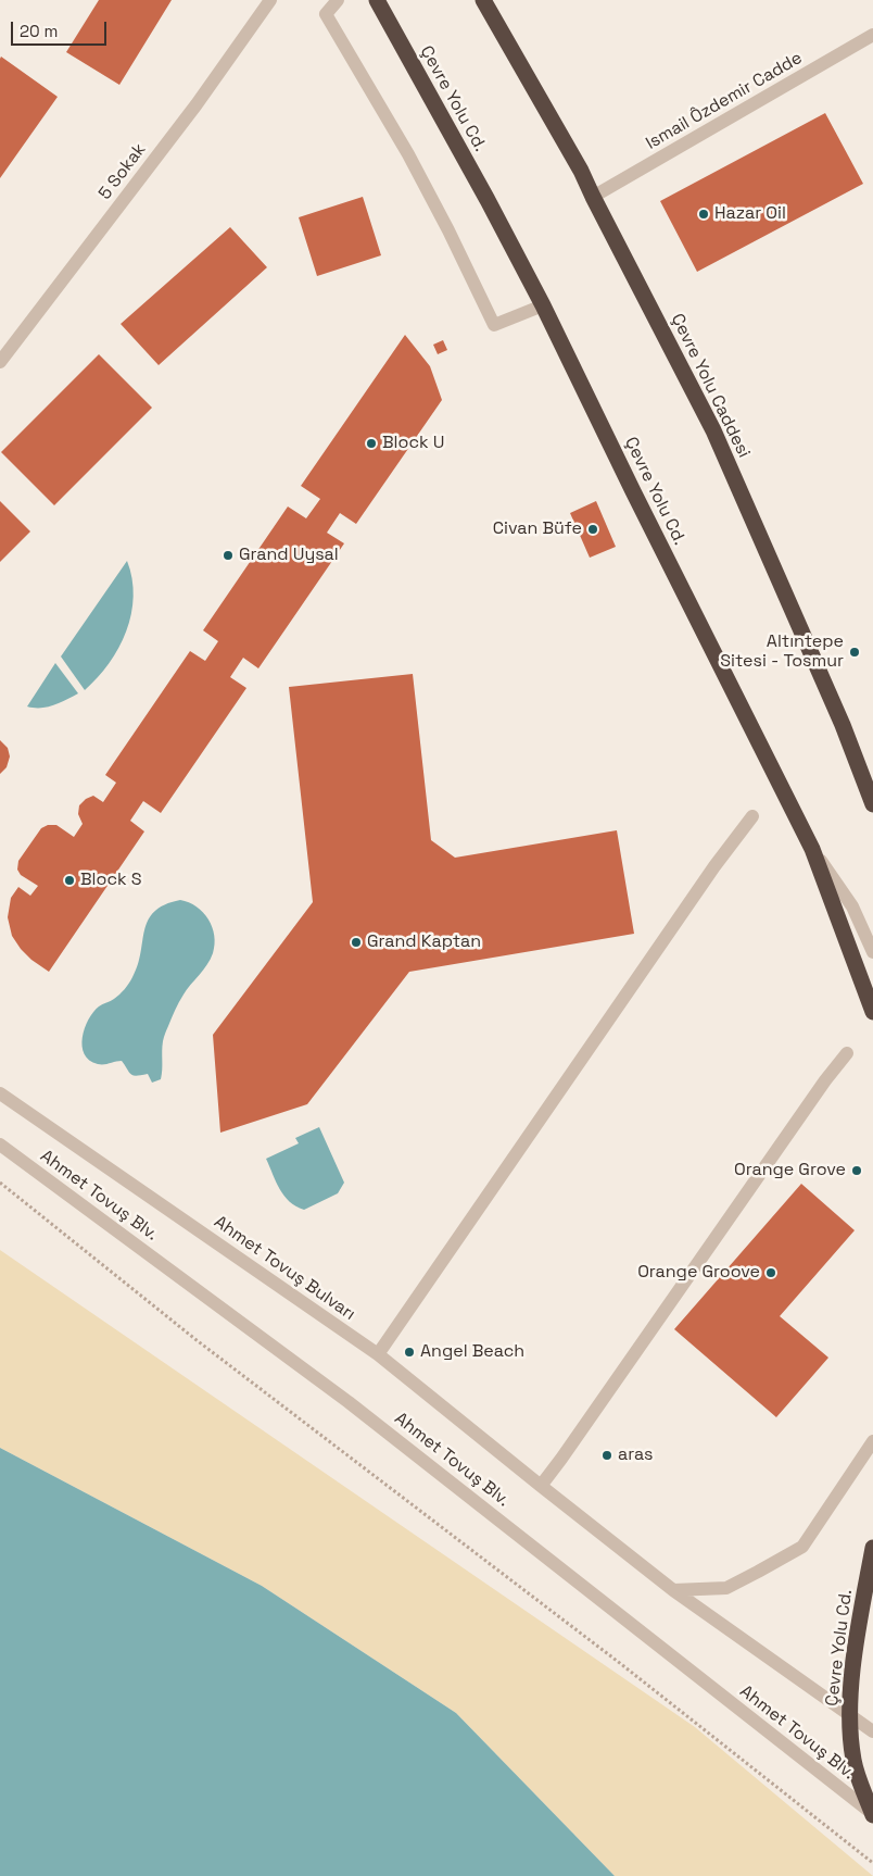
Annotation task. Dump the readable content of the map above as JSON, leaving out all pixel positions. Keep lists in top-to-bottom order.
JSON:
{
  "streets": {
    "highway": ["Çevre Yolu Cd.", "Çevre Yolu Caddesi"],
    "street": [
      "Ismail Ôzdemir Cadde",
      "5 Sokak",
      "Ahmet Tovuş Blv.",
      "Ahmet Tovuş Bulvarı"
    ]
  },
  "crossings": [
    ["Çevre Yolu Cd.", "Ahmet Tovuş Blv."],
    ["Çevre Yolu Cd.", "Ahmet Tovuş Bulvarı"],
    ["Ismail Ôzdemir Cadde", "Çevre Yolu Caddesi"]
  ],
  "places": [
    "Hazar Oil",
    "Block U",
    "Civan Büfe",
    "Grand Uysal",
    "Altıntepe Sitesi - Tosmur",
    "Block S",
    "Grand Kaptan",
    "Orange Grove",
    "Orange Groove",
    "Angel Beach",
    "aras"
  ],
  "scale_bar": "20 m"
}
